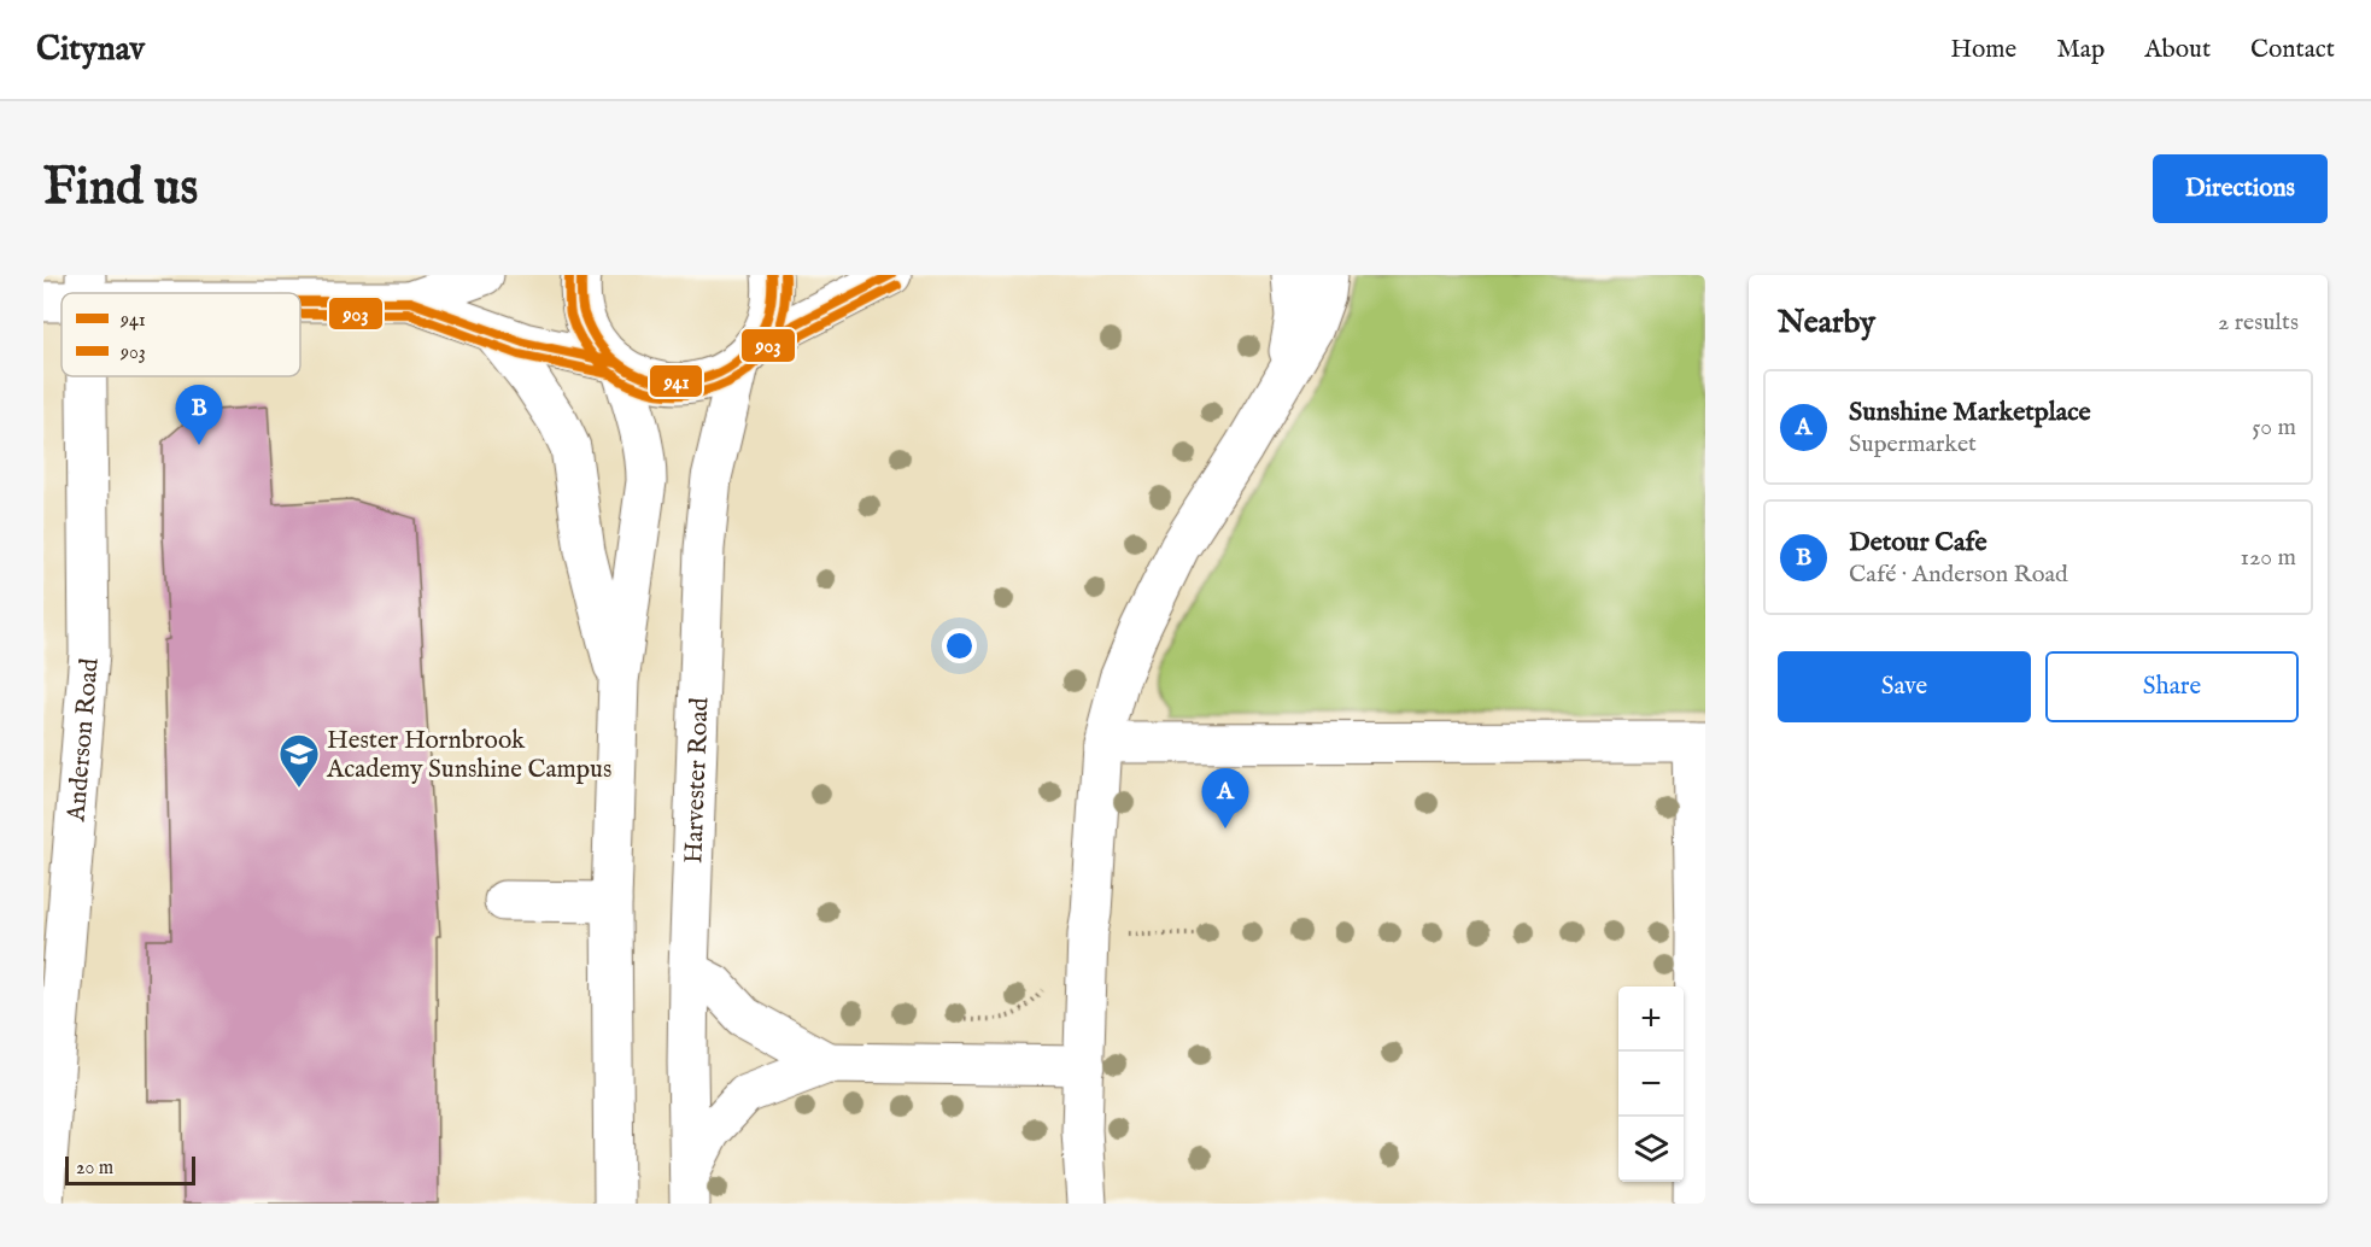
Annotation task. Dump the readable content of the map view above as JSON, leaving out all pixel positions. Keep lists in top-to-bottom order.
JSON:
{
  "streets": {
    "street": ["Anderson Road", "Harvester Road"]
  },
  "places": {
    "school or university": ["Hester Hornbrook Academy Sunshine Campus"]
  },
  "lines": ["transit line 941", "transit line 903"],
  "legend": ["941", "903"],
  "scale_bar": "20 m",
  "page": {
    "header": "Citynav",
    "nav": [
      "Home",
      "Map",
      "About",
      "Contact"
    ],
    "buttons": [
      "Directions",
      ["Save", "Share"]
    ],
    "title": "Find us",
    "heading": ["Nearby", "2 results"],
    "list": [
      {
        "mark": "A",
        "name": "Sunshine Marketplace",
        "note": "Supermarket",
        "value": "50 m"
      },
      {
        "mark": "B",
        "name": "Detour Cafe",
        "note": "Café · Anderson Road",
        "value": "120 m"
      }
    ],
    "pins": ["B", "A"],
    "map_buttons": ["+", "−"],
    "scale": "20 m"
  }
}
